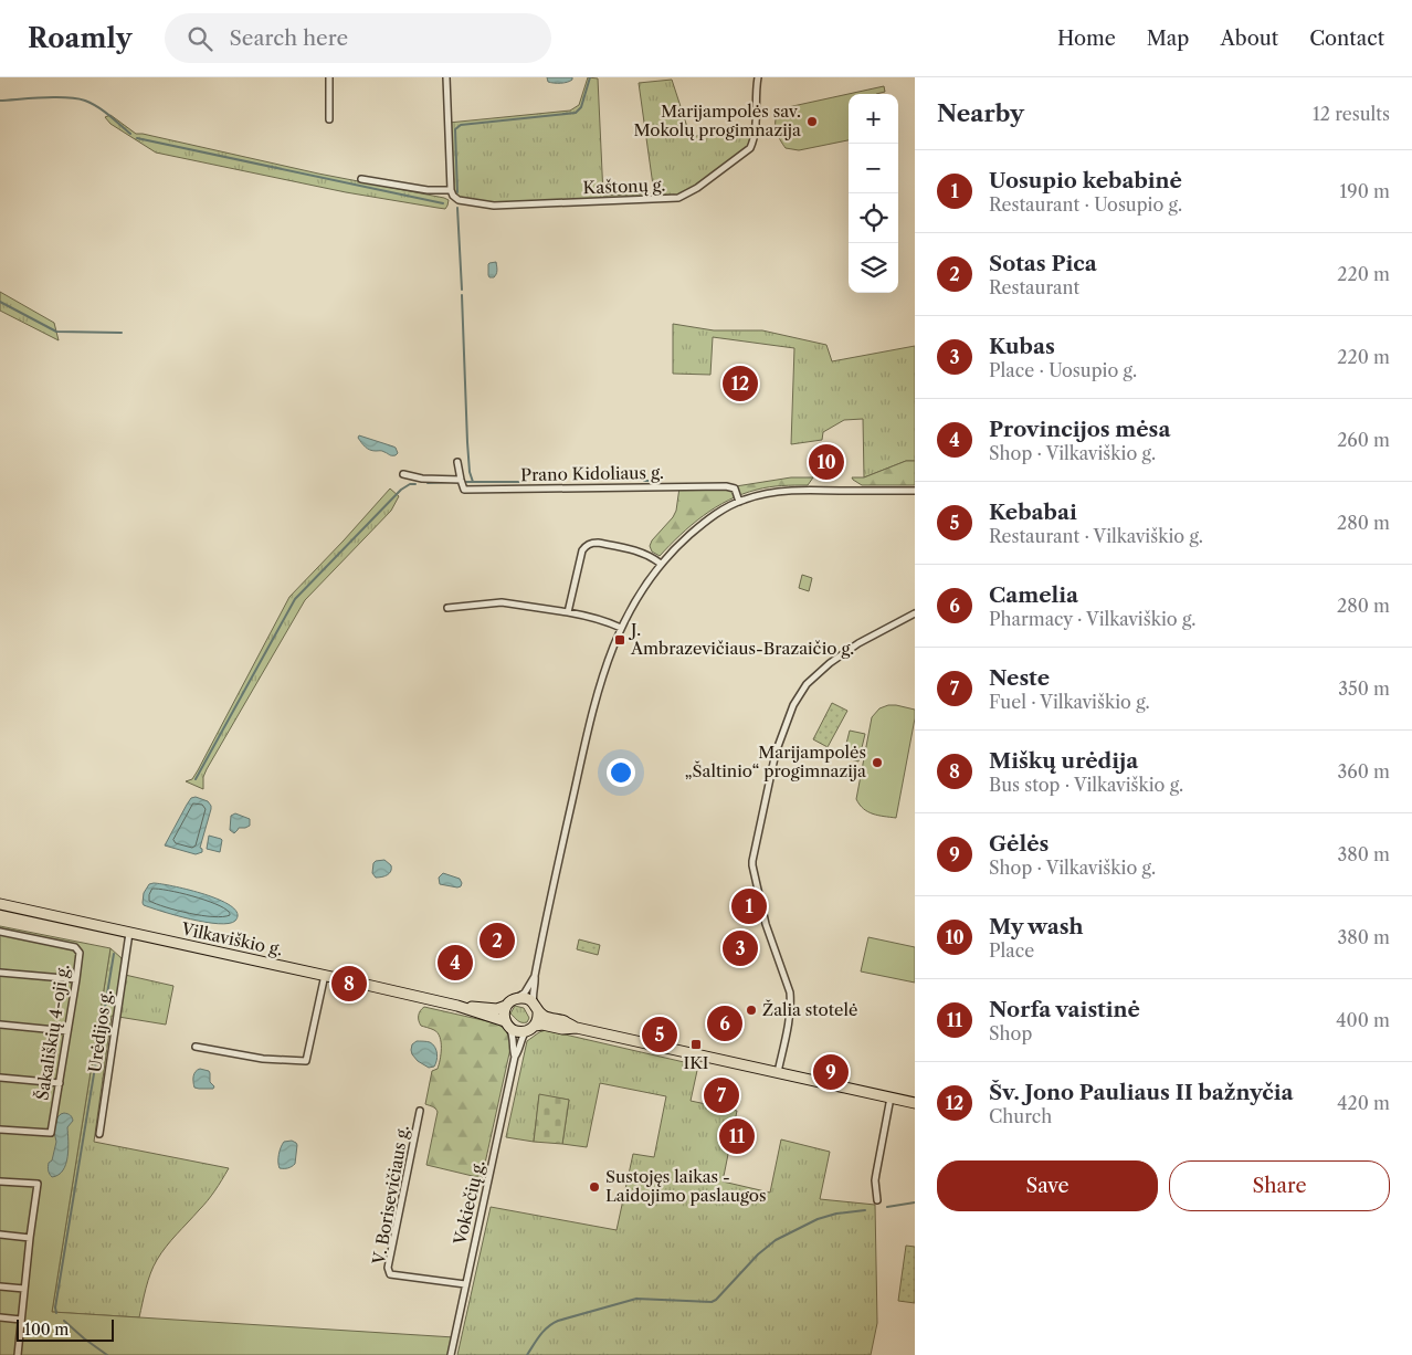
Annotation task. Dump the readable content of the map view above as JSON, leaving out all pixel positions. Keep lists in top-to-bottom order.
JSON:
{
  "streets": {
    "highway": ["Vilkaviškio g."],
    "street": [
      "Kaštonų g.",
      "Prano Kidoliaus g.",
      "Urėdijos g.",
      "Šakališkių 4-oji g.",
      "V. Borisevičiaus g.",
      "Vokiečių g."
    ]
  },
  "crossings": [
    ["Vilkaviškio g.", "Urėdijos g."],
    ["Vilkaviškio g.", "Vokiečių g."],
    ["V. Borisevičiaus g.", "Vokiečių g."]
  ],
  "places": {
    "other": [
      "Marijampolės sav. Mokolų progimnazija",
      "Marijampolės „Šaltinio“ progimnazija",
      "Žalia stotelė",
      "Sustojęs laikas - Laidojimo paslaugos"
    ],
    "transit": ["J. Ambrazevičiaus-Brazaičio g.", "IKI"]
  },
  "scale_bar": "100 m",
  "page": {
    "header": "Roamly",
    "search": "Search here",
    "nav": [
      "Home",
      "Map",
      "About",
      "Contact"
    ],
    "heading": ["Nearby", "12 results"],
    "map_buttons": ["+", "−"],
    "list": [
      {
        "mark": "1",
        "name": "Uosupio kebabinė",
        "note": "Restaurant · Uosupio g.",
        "value": "190 m"
      },
      {
        "mark": "2",
        "name": "Sotas Pica",
        "note": "Restaurant",
        "value": "220 m"
      },
      {
        "mark": "3",
        "name": "Kubas",
        "note": "Place · Uosupio g.",
        "value": "220 m"
      },
      {
        "mark": "4",
        "name": "Provincijos mėsa",
        "note": "Shop · Vilkaviškio g.",
        "value": "260 m"
      },
      {
        "mark": "5",
        "name": "Kebabai",
        "note": "Restaurant · Vilkaviškio g.",
        "value": "280 m"
      },
      {
        "mark": "6",
        "name": "Camelia",
        "note": "Pharmacy · Vilkaviškio g.",
        "value": "280 m"
      },
      {
        "mark": "7",
        "name": "Neste",
        "note": "Fuel · Vilkaviškio g.",
        "value": "350 m"
      },
      {
        "mark": "8",
        "name": "Miškų urėdija",
        "note": "Bus stop · Vilkaviškio g.",
        "value": "360 m"
      },
      {
        "mark": "9",
        "name": "Gėlės",
        "note": "Shop · Vilkaviškio g.",
        "value": "380 m"
      },
      {
        "mark": "10",
        "name": "My wash",
        "note": "Place",
        "value": "380 m"
      },
      {
        "mark": "11",
        "name": "Norfa vaistinė",
        "note": "Shop",
        "value": "400 m"
      },
      {
        "mark": "12",
        "name": "Šv. Jono Pauliaus II bažnyčia",
        "note": "Church",
        "value": "420 m"
      }
    ],
    "pins": [
      "12",
      "10",
      "1",
      "2",
      "3",
      "4",
      "8",
      "6",
      "5",
      "9",
      "7",
      "11"
    ],
    "buttons": ["Save", "Share"],
    "scale": "100 m"
  }
}
